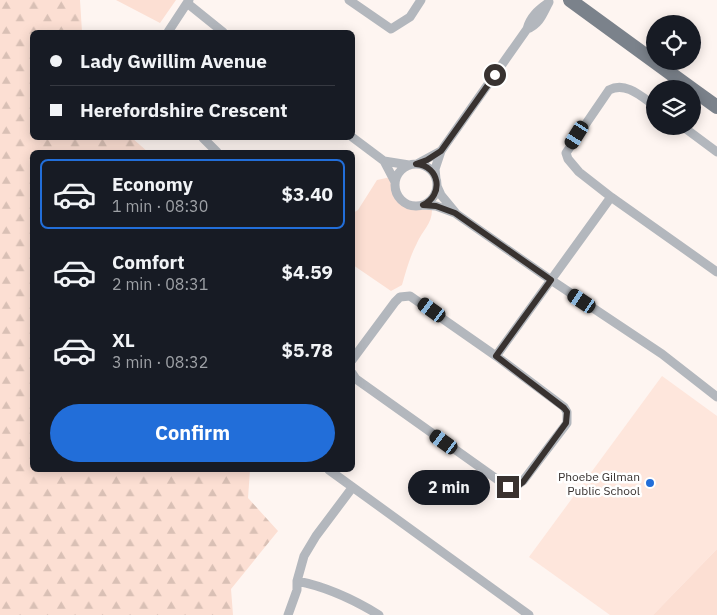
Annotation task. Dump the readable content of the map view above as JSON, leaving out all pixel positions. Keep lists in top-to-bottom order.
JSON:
{
  "places": ["Phoebe Gilman Public School"],
  "page": {
    "banner": ["Lady Gwillim Avenue", "Herefordshire Crescent"],
    "list": [
      {
        "name": "Economy",
        "note": "1 min · 08:30",
        "value": "$3.40"
      },
      {
        "name": "Comfort",
        "note": "2 min · 08:31",
        "value": "$4.59"
      },
      {
        "name": "XL",
        "note": "3 min · 08:32",
        "value": "$5.78"
      }
    ],
    "buttons": "Confirm",
    "bubble": "2 min"
  }
}
